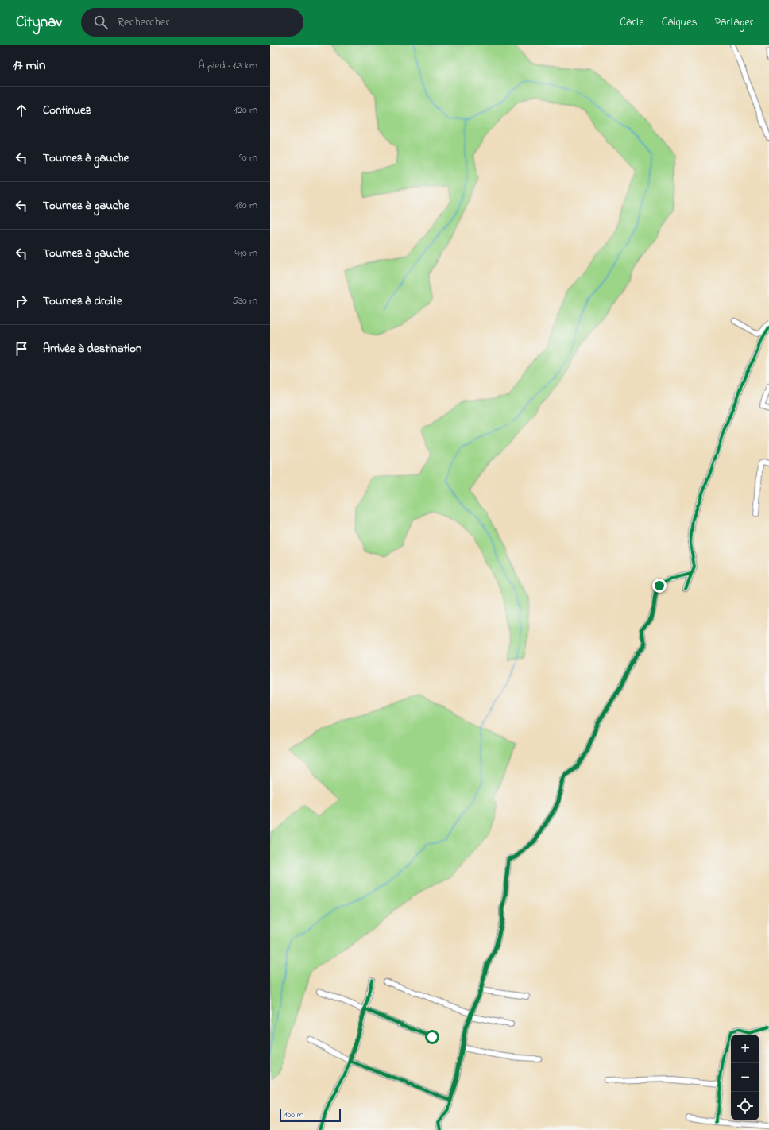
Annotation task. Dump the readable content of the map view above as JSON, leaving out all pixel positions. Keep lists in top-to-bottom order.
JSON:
{
  "scale_bar": "100 m",
  "page": {
    "header": "Citynav",
    "search": "Rechercher",
    "nav": ["Carte", "Calques", "Partager"],
    "heading": ["17 min", "À pied · 1.3 km"],
    "list": [
      ["Continuez", "120 m"],
      ["Tournez à gauche", "90 m"],
      ["Tournez à gauche", "180 m"],
      ["Tournez à gauche", "410 m"],
      ["Tournez à droite", "530 m"],
      "Arrivée à destination"
    ],
    "map_buttons": ["+", "−"],
    "scale": "100 m"
  }
}
